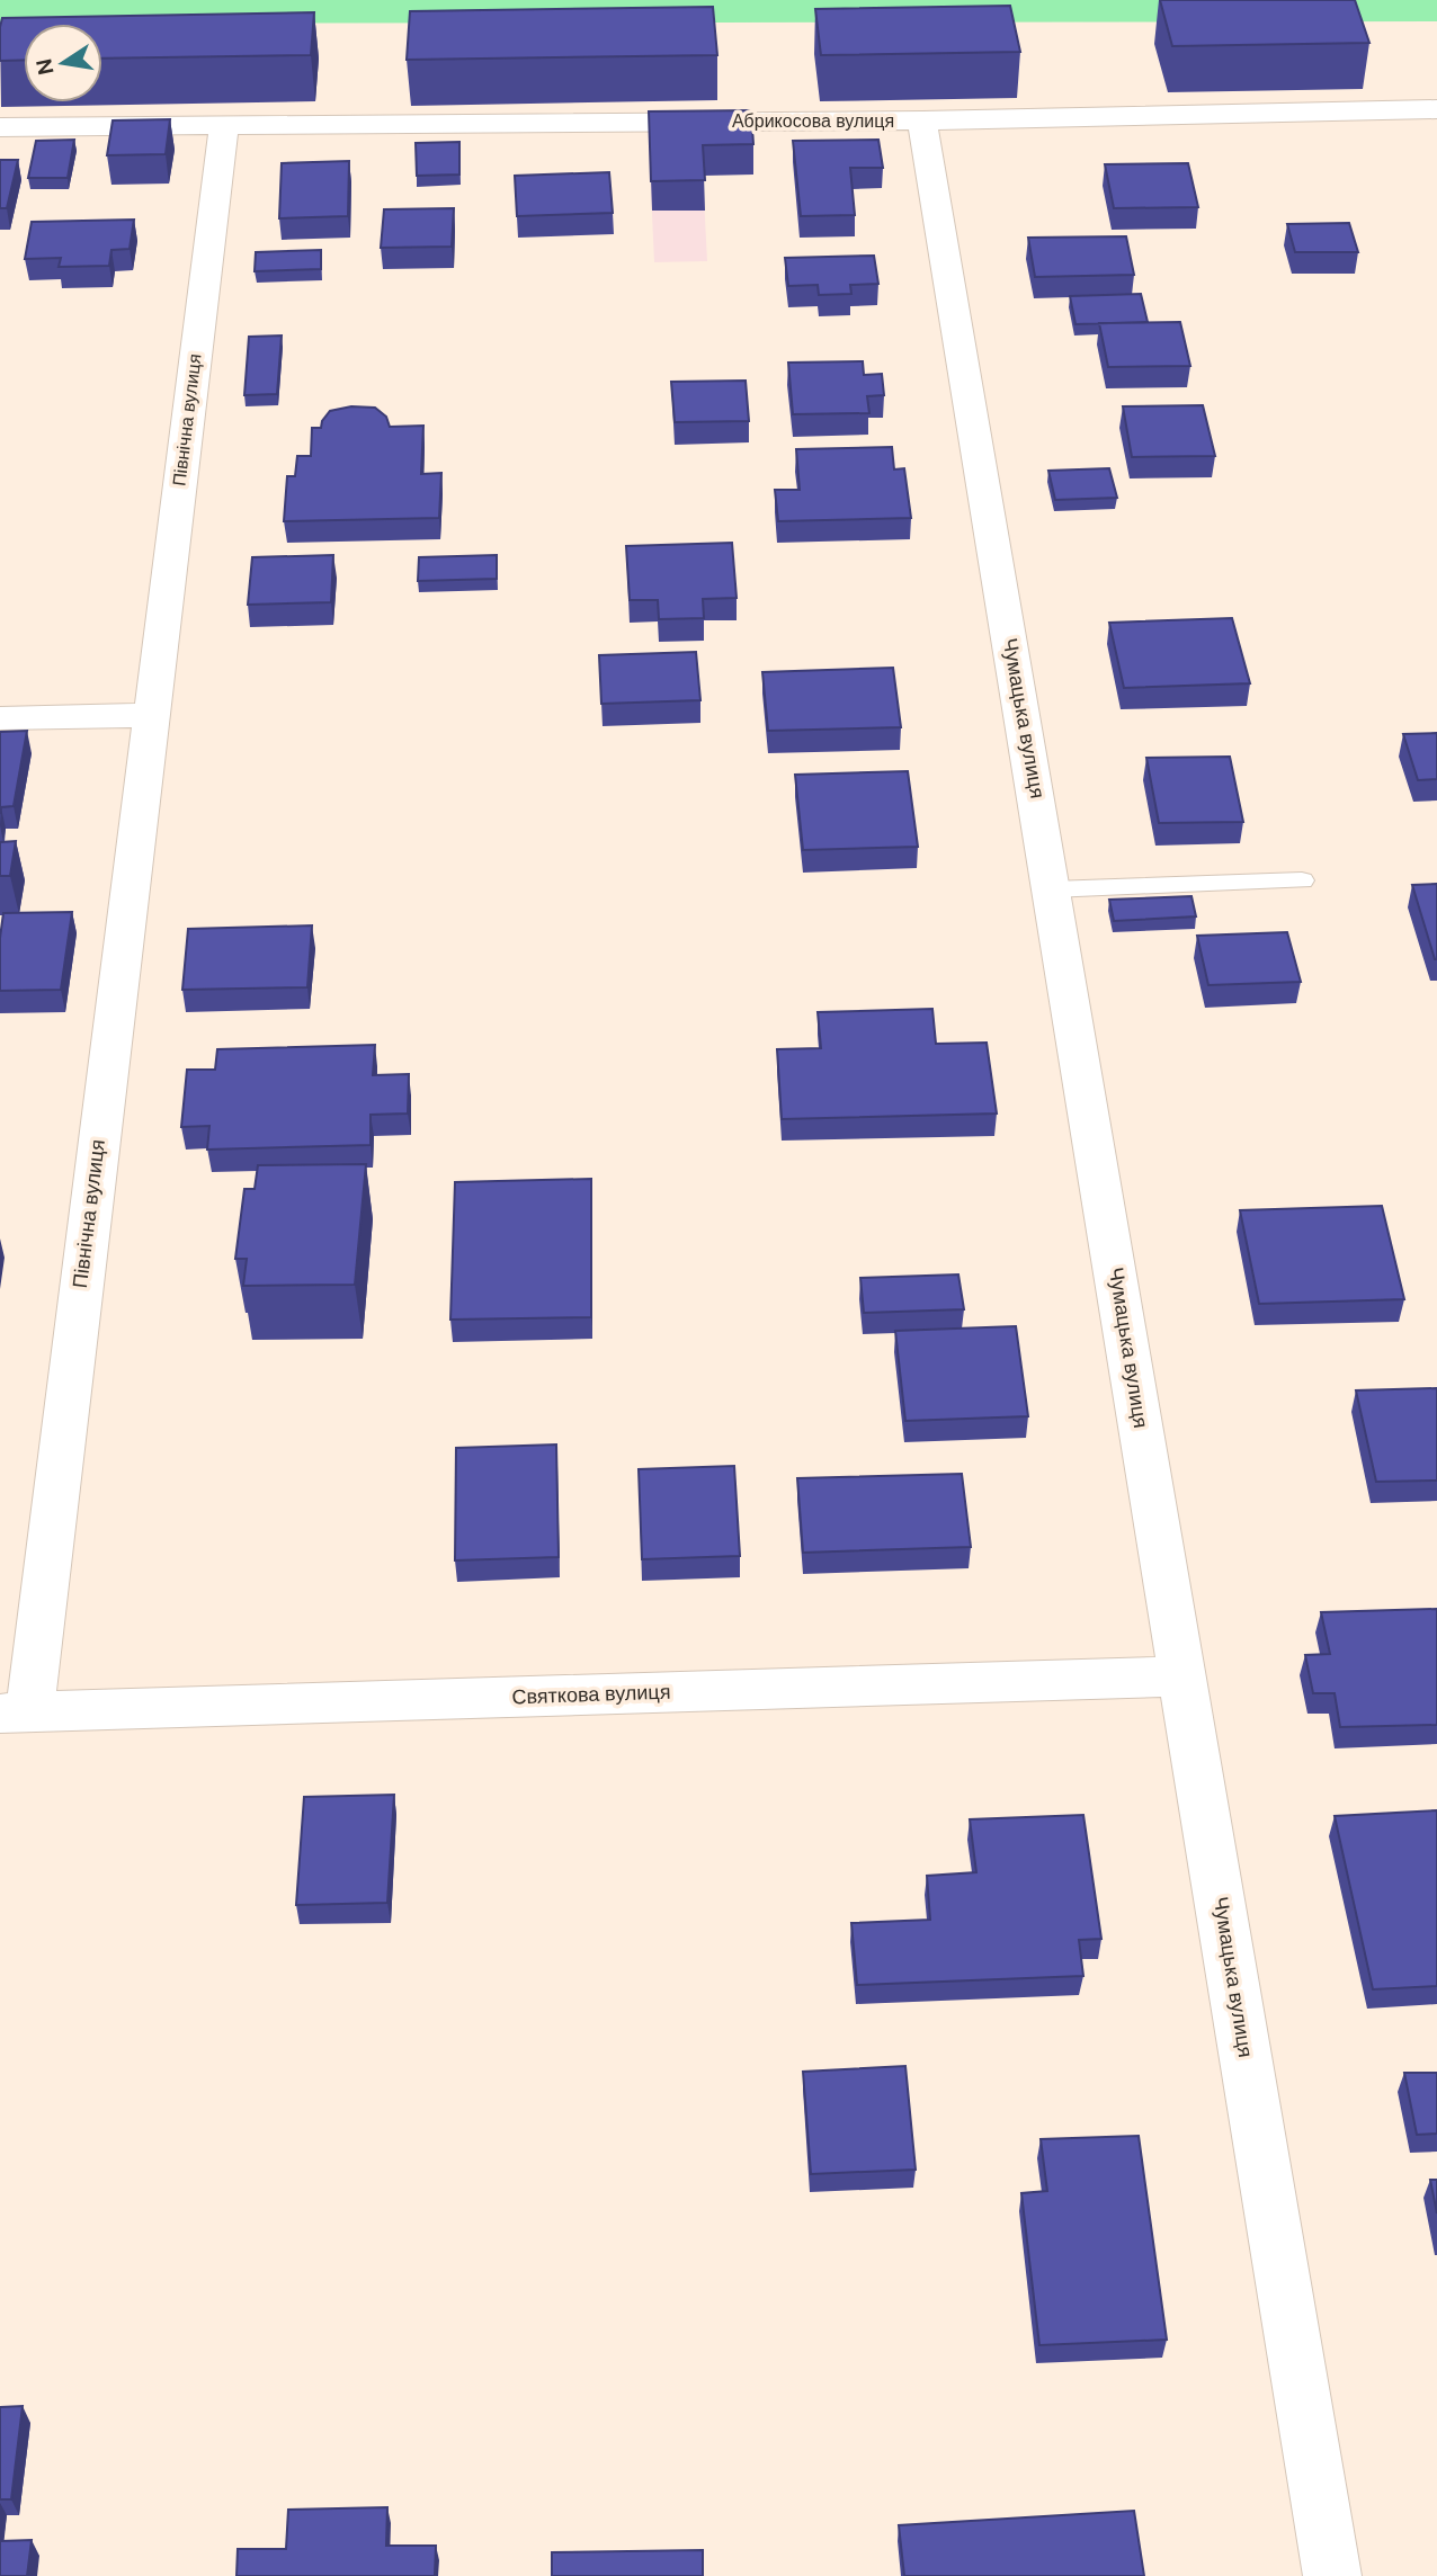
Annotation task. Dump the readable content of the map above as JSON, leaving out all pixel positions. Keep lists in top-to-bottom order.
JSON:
{
  "streets": {
    "street": [
      "Абрикосова вулиця",
      "Північна вулиця",
      "Чумацька вулиця",
      "Святкова вулиця"
    ]
  },
  "crossings": [
    ["Абрикосова вулиця", "Північна вулиця"],
    ["Абрикосова вулиця", "Чумацька вулиця"],
    ["Північна вулиця", "Святкова вулиця"],
    ["Чумацька вулиця", "Святкова вулиця"]
  ],
  "north": "left"
}
